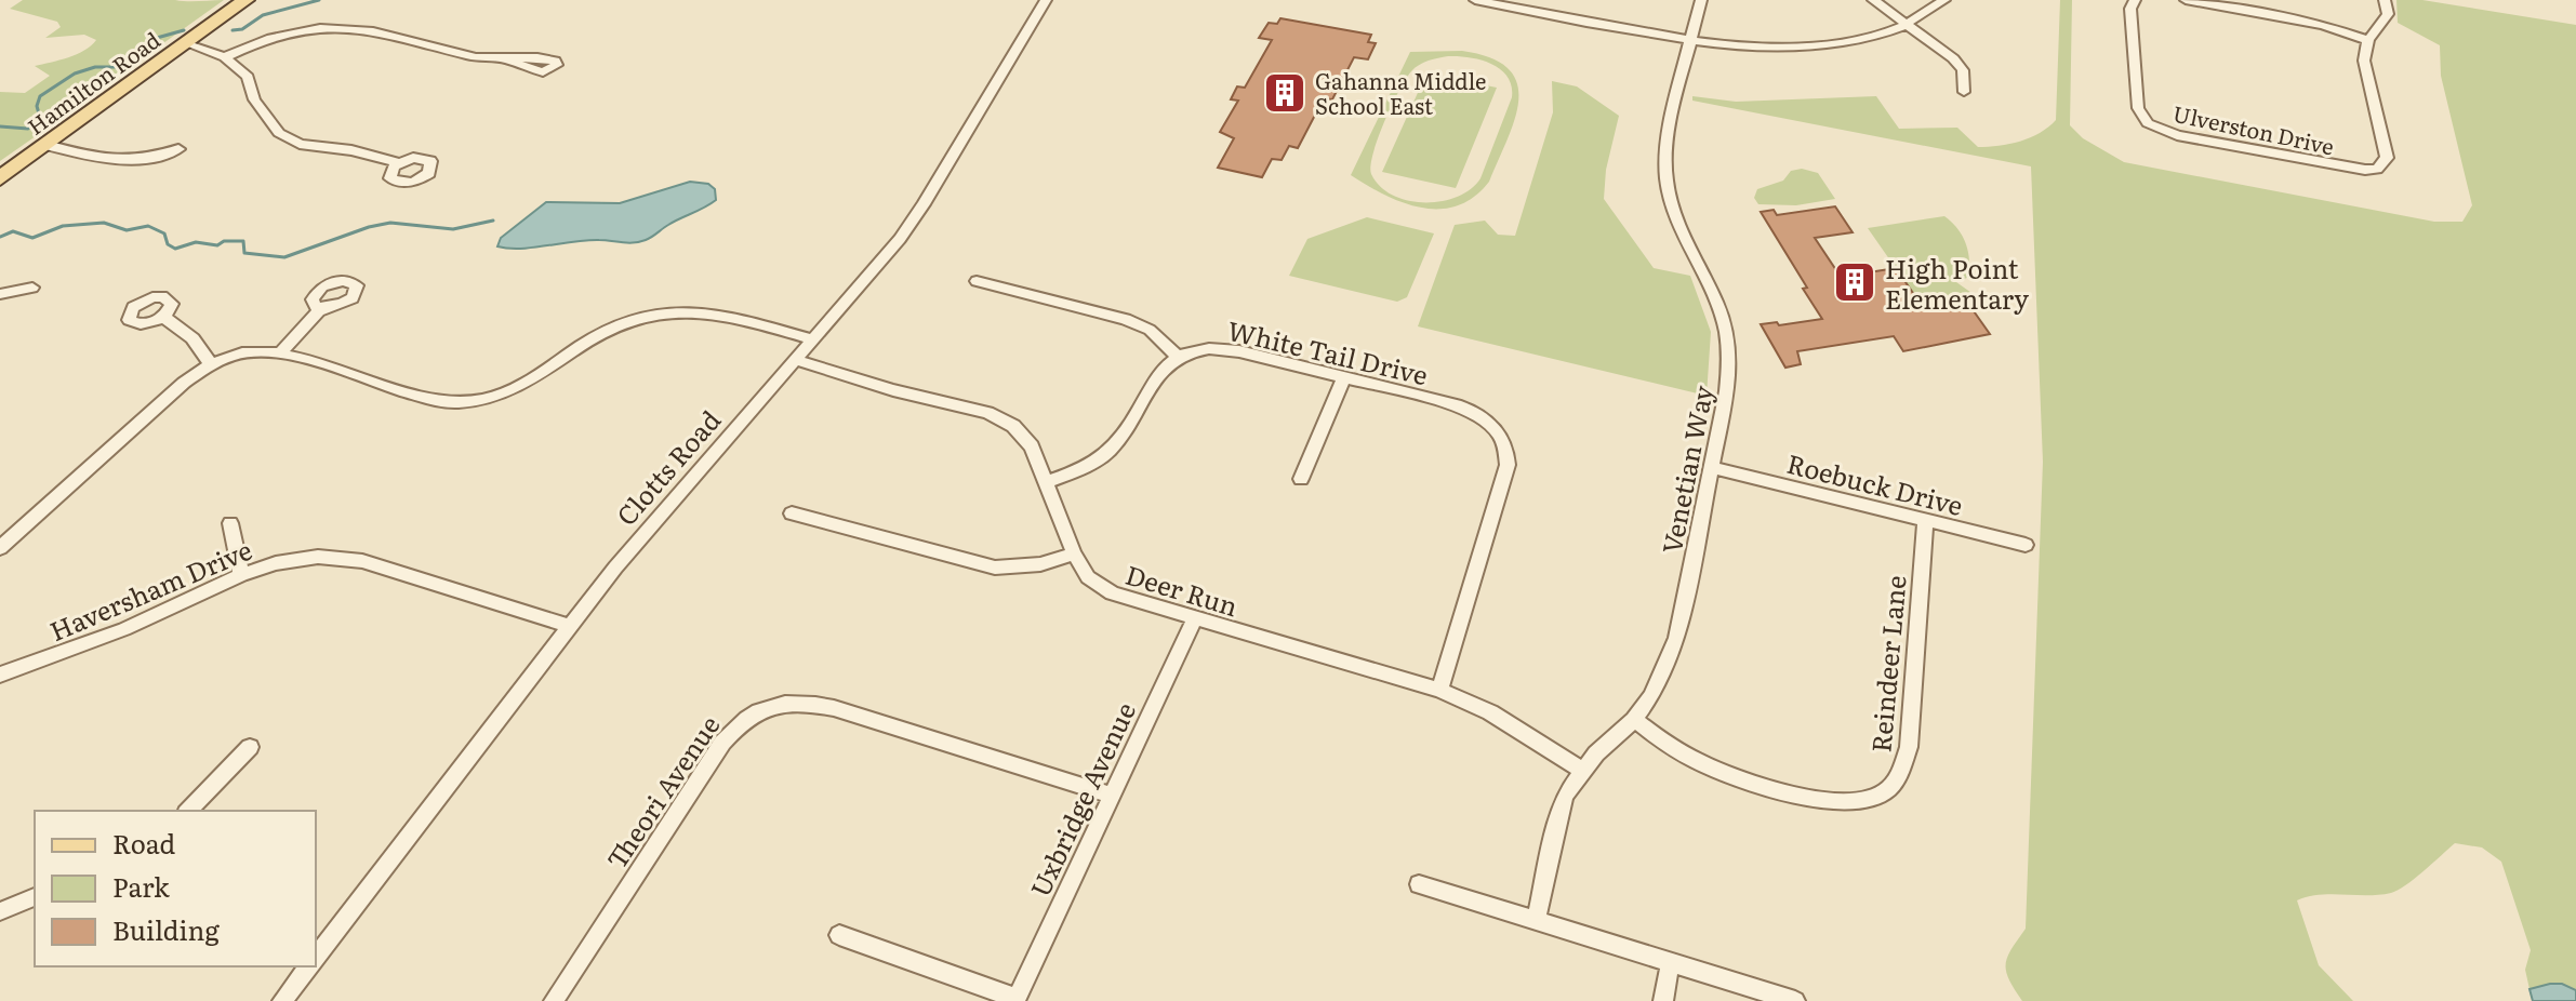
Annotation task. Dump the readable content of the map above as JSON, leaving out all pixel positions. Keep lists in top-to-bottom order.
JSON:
{
  "streets": {
    "main road": ["Hamilton Road"],
    "street": [
      "Ulverston Drive",
      "White Tail Drive",
      "Clotts Road",
      "Venetian Way",
      "Roebuck Drive",
      "Haversham Drive",
      "Deer Run",
      "Reindeer Lane",
      "Theori Avenue",
      "Uxbridge Avenue"
    ]
  },
  "crossings": [
    ["White Tail Drive", "Deer Run"],
    ["Clotts Road", "Haversham Drive"],
    ["Clotts Road", "Deer Run"],
    ["Venetian Way", "Roebuck Drive"],
    ["Venetian Way", "Deer Run"],
    ["Venetian Way", "Reindeer Lane"],
    ["Roebuck Drive", "Reindeer Lane"],
    ["Deer Run", "Uxbridge Avenue"],
    ["Theori Avenue", "Uxbridge Avenue"]
  ],
  "places": {
    "building": ["Gahanna Middle School East", "High Point Elementary"]
  },
  "legend": ["Road", "Park", "Building"]
}
